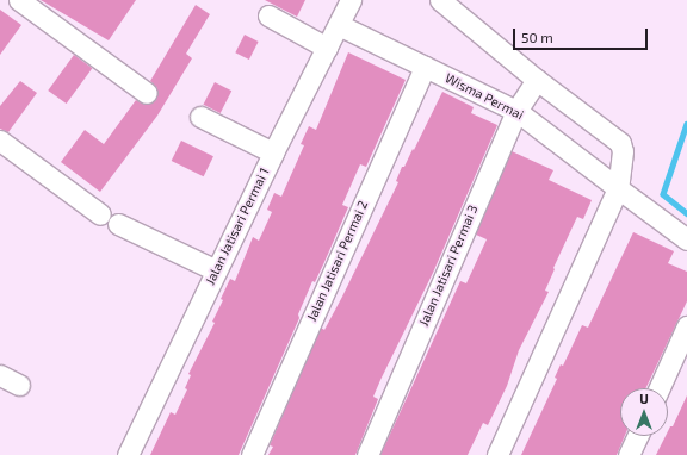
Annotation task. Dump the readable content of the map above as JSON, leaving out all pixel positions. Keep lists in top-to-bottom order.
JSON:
{
  "streets": {
    "street": [
      "Wisma Permai",
      "Jalan Jatisari Permai 1",
      "Jalan Jatisari Permai 2",
      "Jalan Jatisari Permai 3"
    ]
  },
  "crossings": [
    ["Wisma Permai", "Jalan Jatisari Permai 1"],
    ["Wisma Permai", "Jalan Jatisari Permai 2"],
    ["Wisma Permai", "Jalan Jatisari Permai 3"]
  ],
  "scale_bar": "50 m",
  "north": "top"
}
